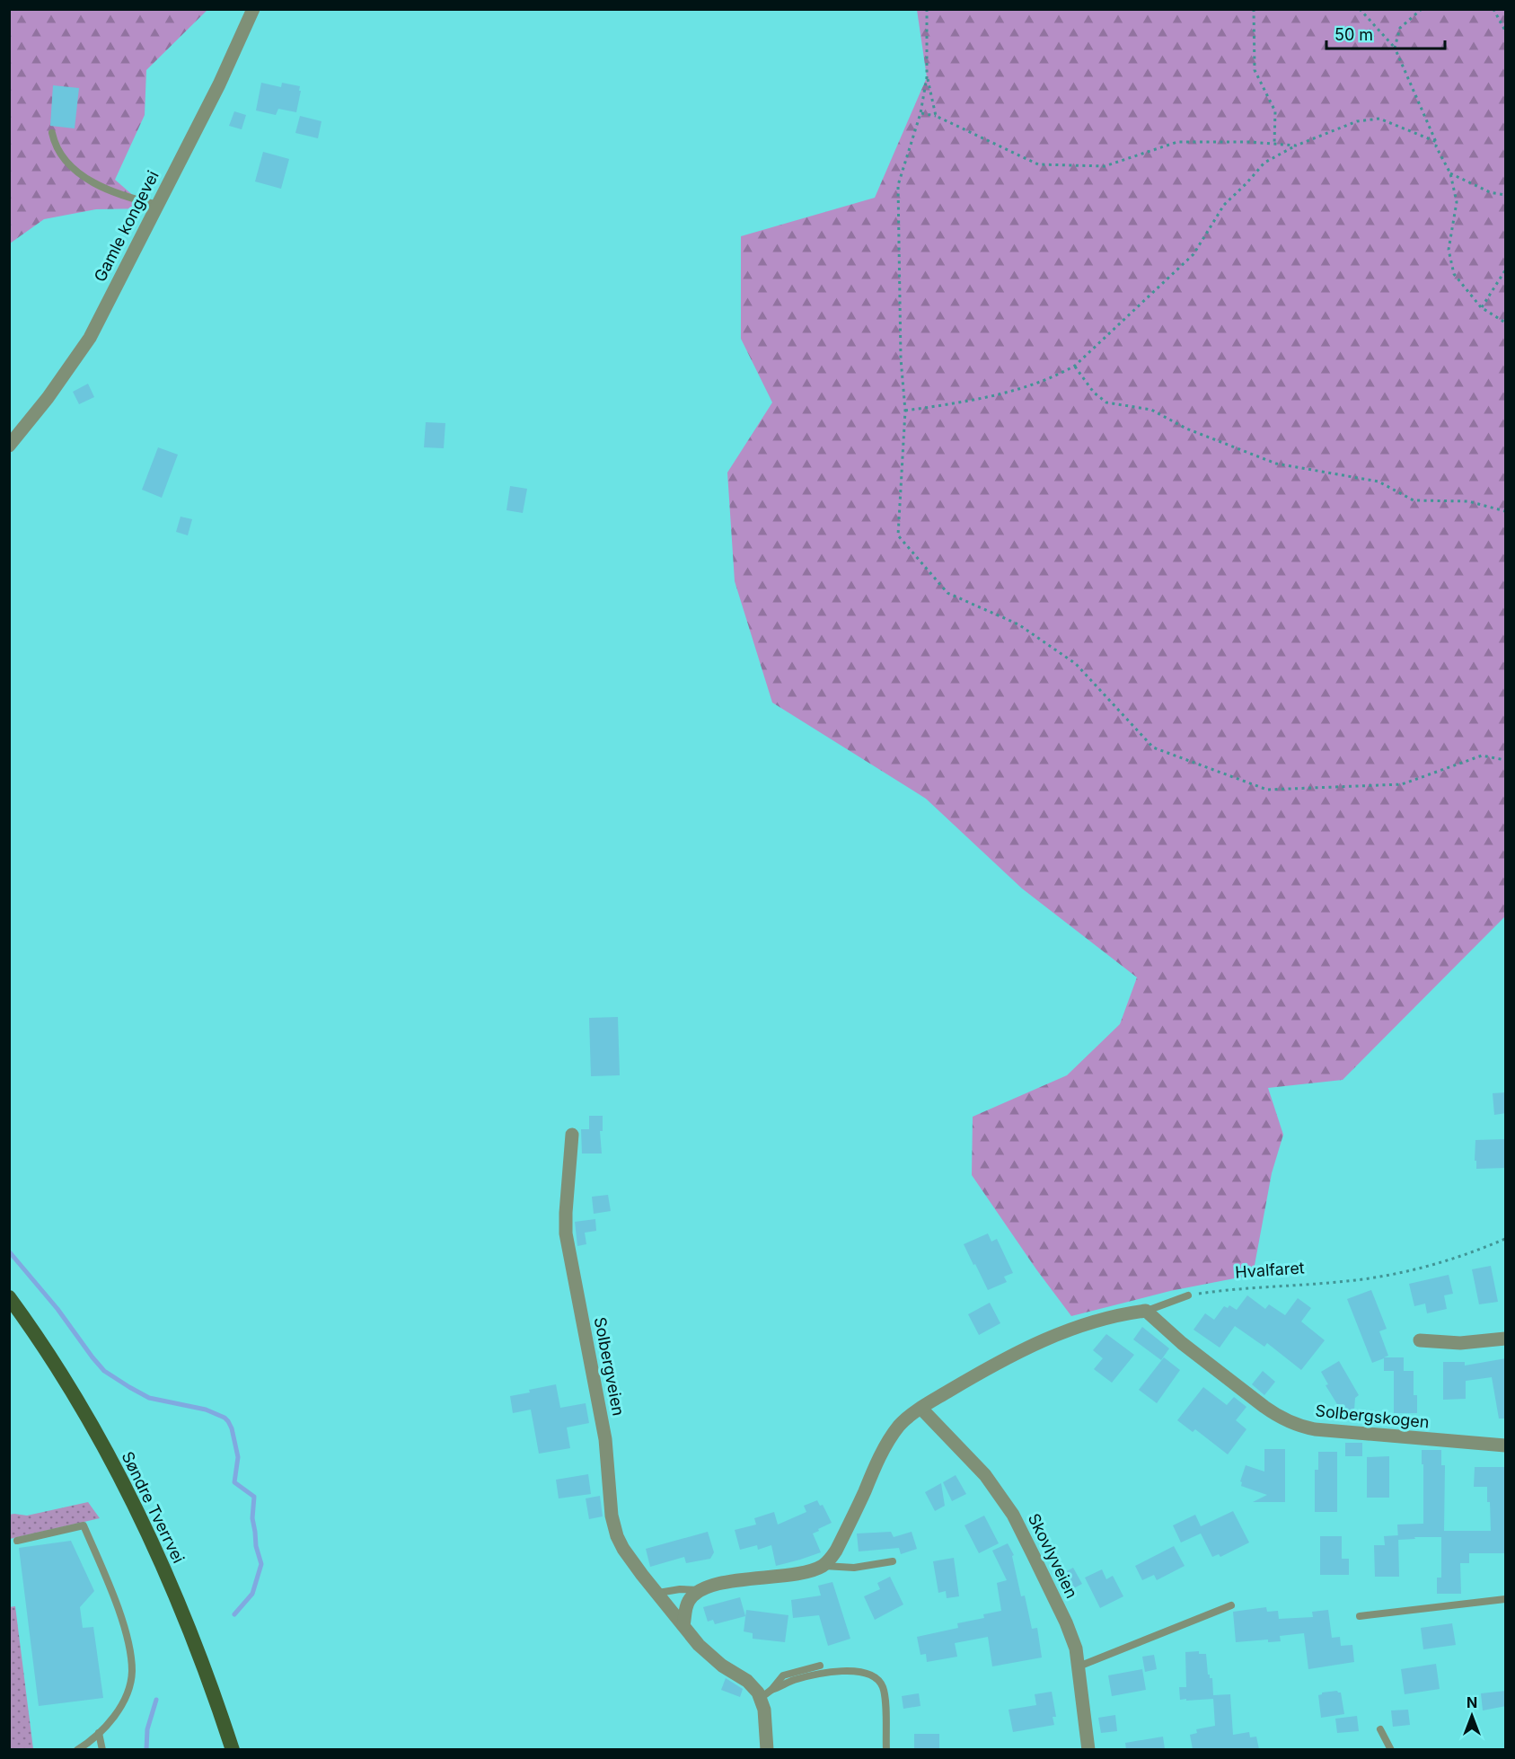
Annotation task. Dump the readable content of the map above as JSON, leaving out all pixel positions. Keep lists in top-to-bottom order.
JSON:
{
  "streets": {
    "main road": ["Søndre Tverrvei"],
    "street": [
      "Gamle kongevei",
      "Solbergveien",
      "Solbergskogen",
      "Skovlyveien"
    ],
    "path": ["Hvalfaret"]
  },
  "scale_bar": "50 m",
  "north": "top"
}
